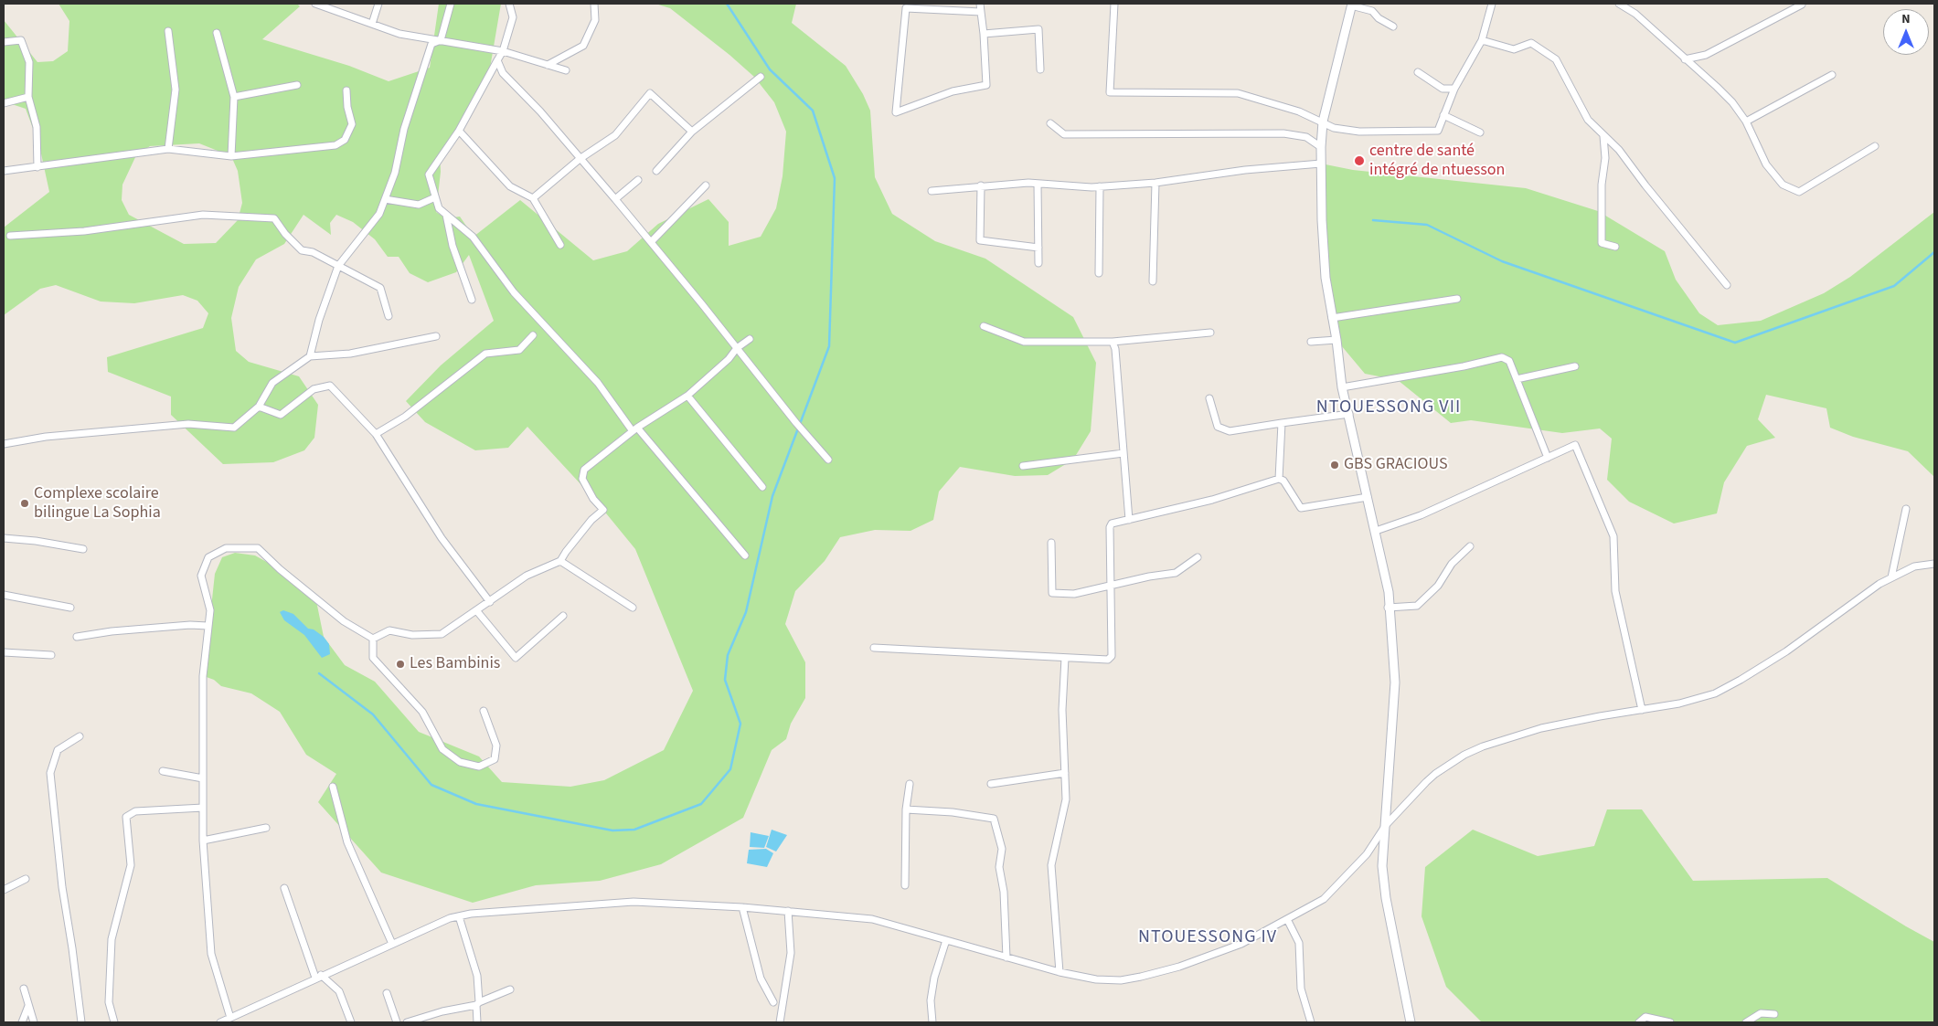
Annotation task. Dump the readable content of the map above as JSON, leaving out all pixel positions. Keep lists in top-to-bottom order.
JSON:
{
  "districts": ["NTOUESSONG VII", "NTOUESSONG IV"],
  "places": [
    "centre de santé intégré de ntuesson",
    "GBS GRACIOUS",
    "Complexe scolaire bilingue La Sophia",
    "Les Bambinis"
  ],
  "north": "top"
}
